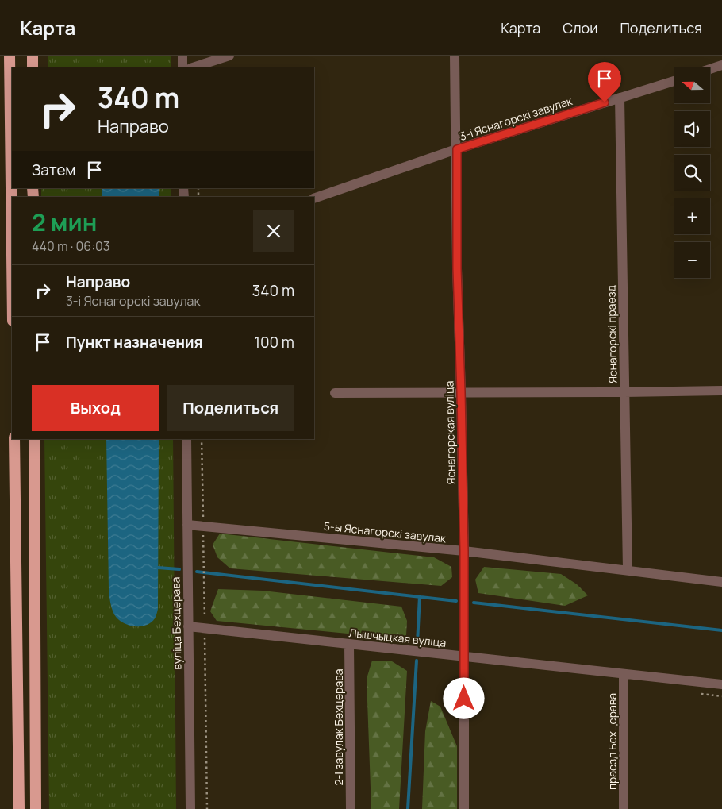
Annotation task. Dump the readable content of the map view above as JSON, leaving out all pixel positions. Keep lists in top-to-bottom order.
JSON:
{
  "streets": {
    "street": [
      "3-і Яснагорскі завулак",
      "Яснагорскі праезд",
      "Яснагорская вуліца",
      "5-ы Яснагорскі завулак",
      "вуліца Бехцерава",
      "Лышчыцкая вуліца",
      "2-і завулак Бехцерава",
      "праезд Бехцерава"
    ]
  },
  "crossings": [
    ["3-і Яснагорскі завулак", "Яснагорскі праезд"],
    ["3-і Яснагорскі завулак", "Яснагорская вуліца"],
    ["Яснагорскі праезд", "5-ы Яснагорскі завулак"],
    ["Яснагорская вуліца", "5-ы Яснагорскі завулак"],
    ["Яснагорская вуліца", "Лышчыцкая вуліца"],
    ["5-ы Яснагорскі завулак", "вуліца Бехцерава"],
    ["вуліца Бехцерава", "Лышчыцкая вуліца"],
    ["Лышчыцкая вуліца", "2-і завулак Бехцерава"],
    ["Лышчыцкая вуліца", "праезд Бехцерава"]
  ],
  "north": "left",
  "page": {
    "header": "Карта",
    "nav": ["Карта", "Слои", "Поделиться"],
    "map_buttons": ["+", "−"],
    "turn": ["340 m", "Направо"],
    "then": "Затем",
    "heading": ["2 мин", "440 m · 06:03"],
    "list": [
      {
        "name": "Направо",
        "note": "3-і Яснагорскі завулак",
        "value": "340 m"
      },
      {
        "name": "Пункт назначения",
        "value": "100 m"
      }
    ],
    "buttons": ["Выход", "Поделиться"]
  }
}
